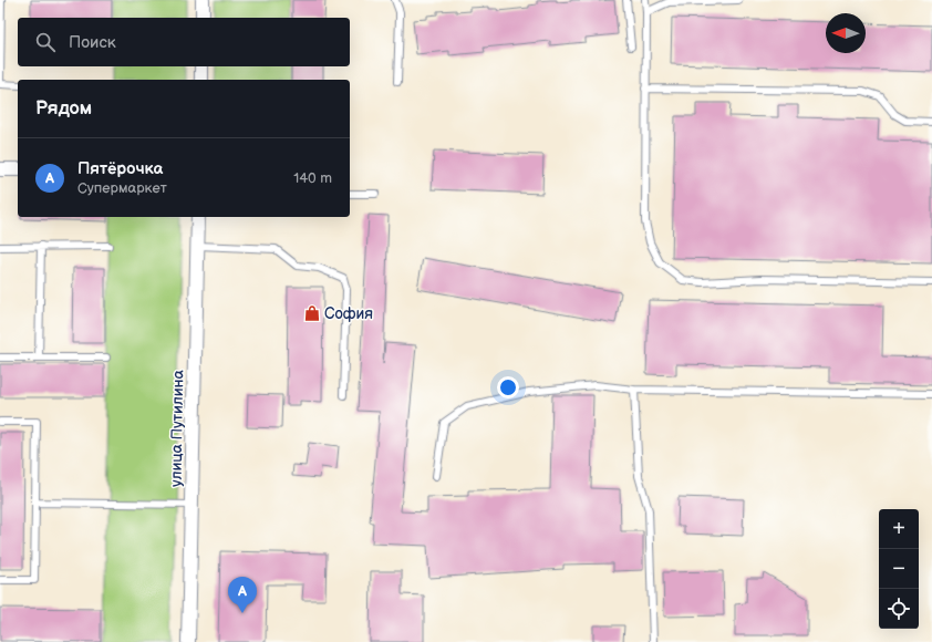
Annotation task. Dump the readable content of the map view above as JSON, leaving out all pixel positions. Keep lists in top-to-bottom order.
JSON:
{
  "streets": {
    "street": ["улица Путилина"]
  },
  "places": {
    "shop": ["София"]
  },
  "north": "left",
  "page": {
    "search": "Поиск",
    "heading": "Рядом",
    "list": [
      {
        "mark": "A",
        "name": "Пятёрочка",
        "note": "Супермаркет",
        "value": "140 m"
      }
    ],
    "map_buttons": ["+", "−"],
    "pins": "A"
  }
}
